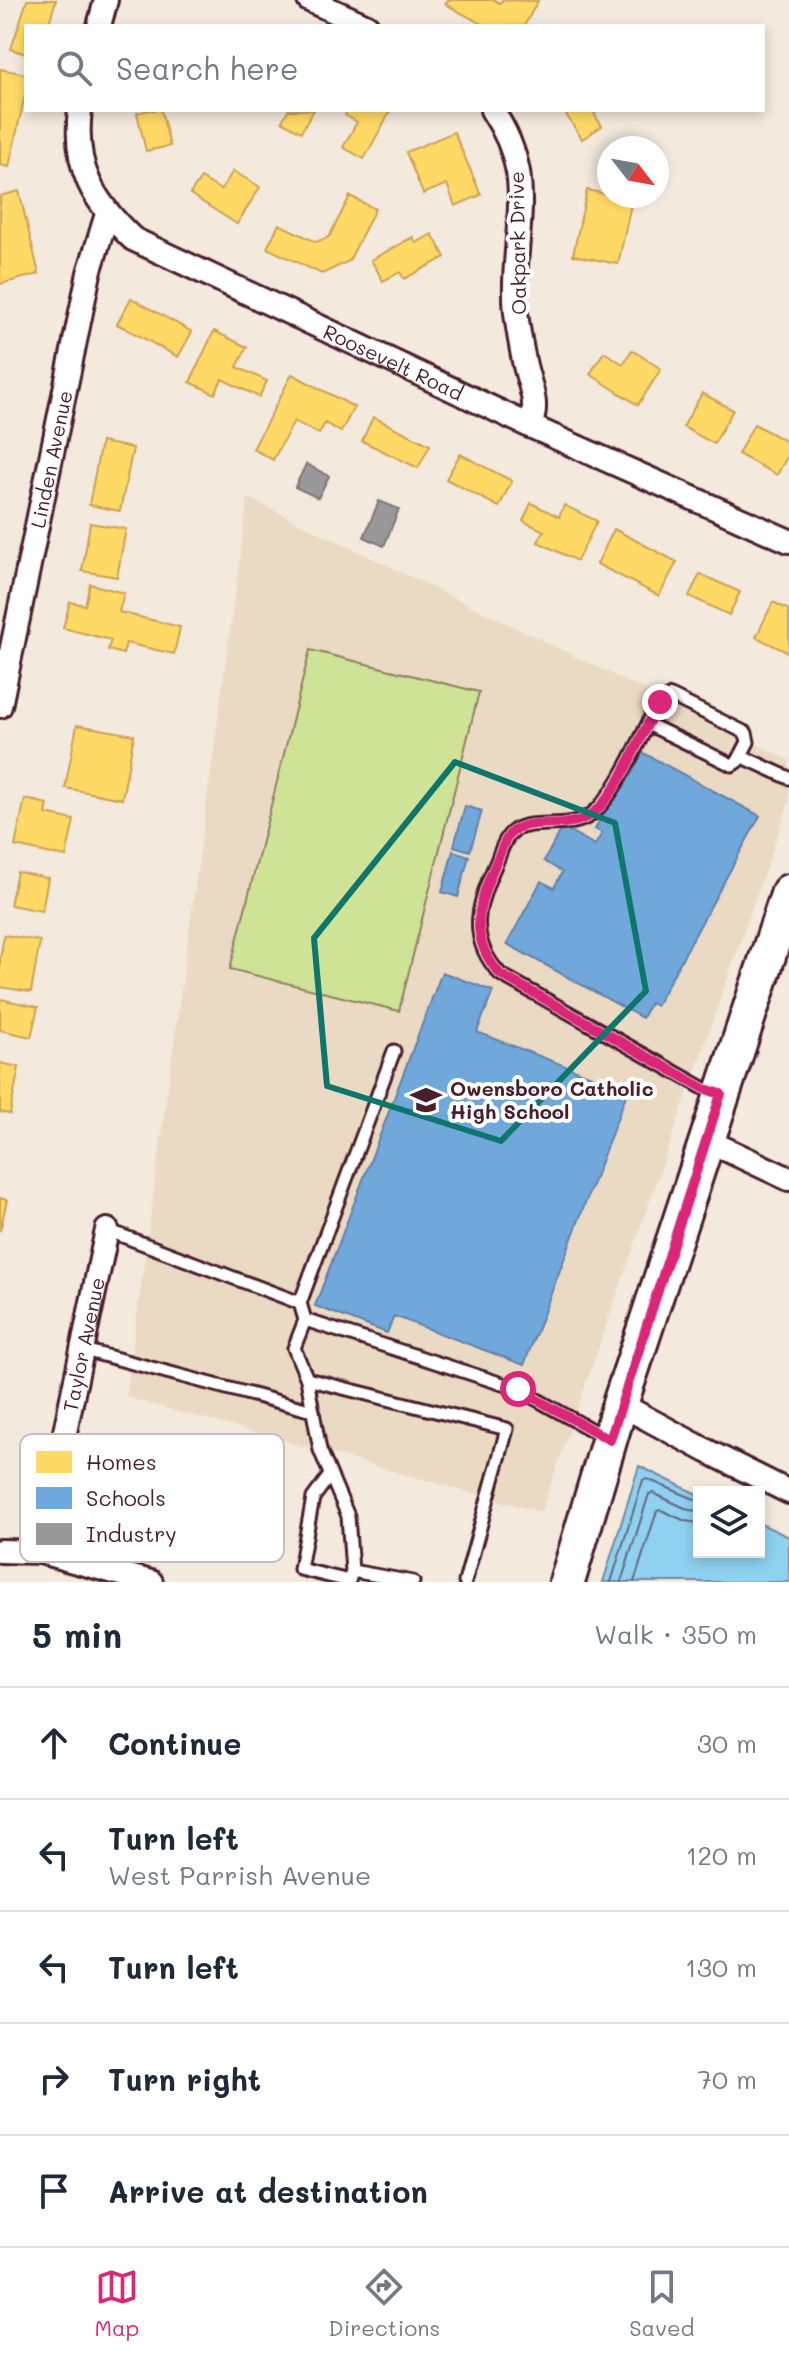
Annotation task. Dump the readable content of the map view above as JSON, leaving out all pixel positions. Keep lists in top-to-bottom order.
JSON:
{
  "streets": {
    "street": [
      "Oakpark Drive",
      "Roosevelt Road",
      "Linden Avenue",
      "Taylor Avenue"
    ]
  },
  "crossings": [
    ["Oakpark Drive", "Roosevelt Road"],
    ["Roosevelt Road", "Linden Avenue"]
  ],
  "places": {
    "school or university": ["Owensboro Catholic High School"]
  },
  "legend": ["Homes", "Schools", "Industry"],
  "north": "bottom right",
  "page": {
    "search": "Search here",
    "heading": ["5 min", "Walk · 350 m"],
    "list": [
      ["Continue", "30 m"],
      ["Turn left", "West Parrish Avenue", "120 m"],
      ["Turn left", "130 m"],
      ["Turn right", "70 m"],
      "Arrive at destination"
    ],
    "nav": ["Map", "Directions", "Saved"]
  }
}
